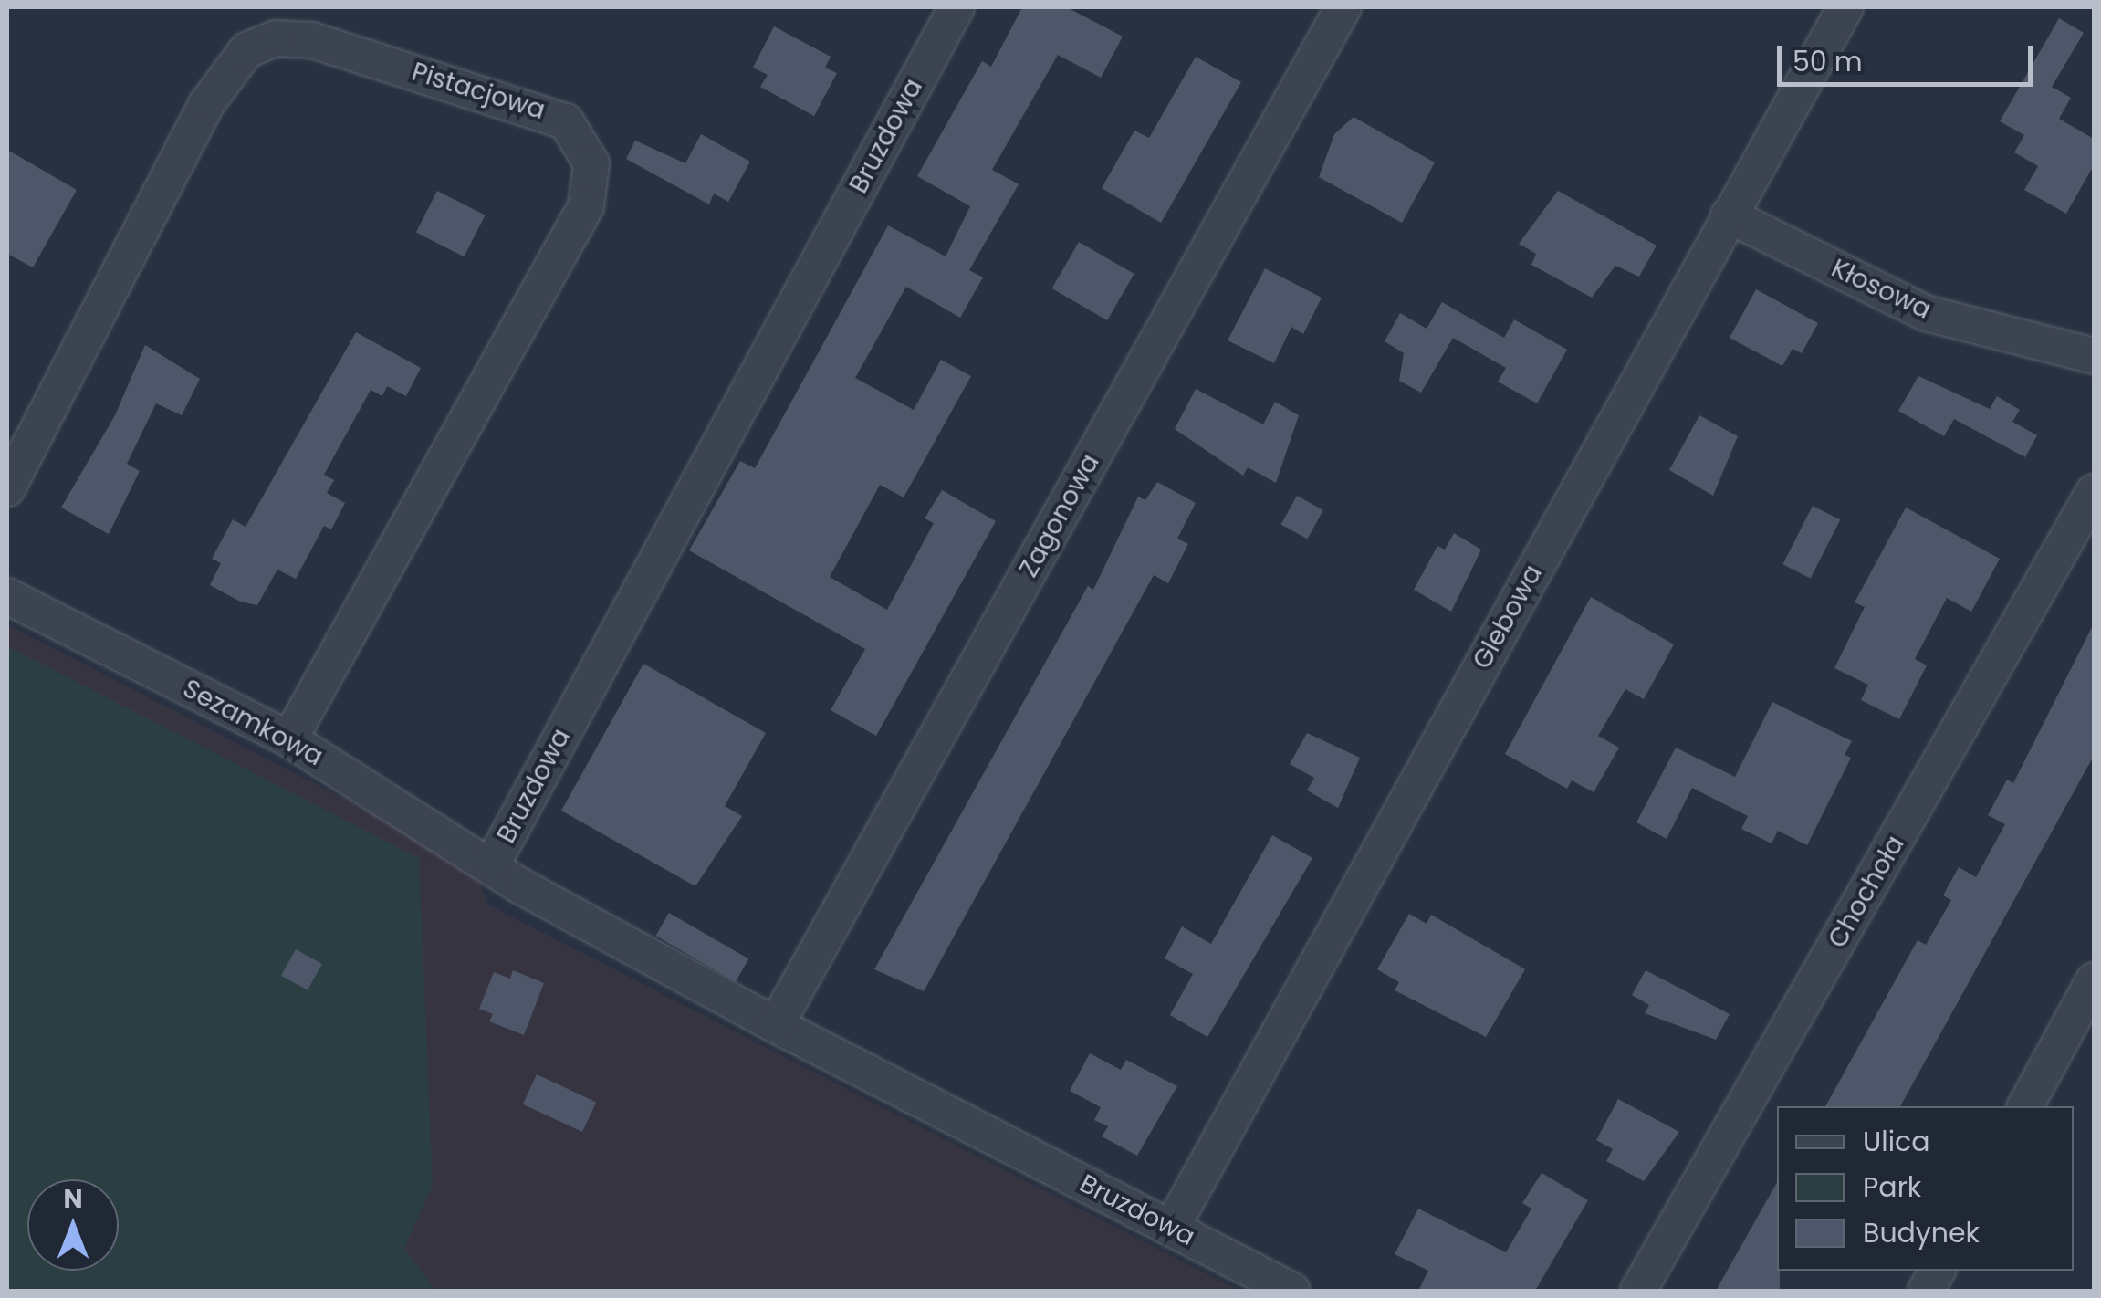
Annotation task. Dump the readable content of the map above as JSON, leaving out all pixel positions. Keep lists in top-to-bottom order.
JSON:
{
  "streets": {
    "street": [
      "Pistacjowa",
      "Bruzdowa",
      "Kłosowa",
      "Zagonowa",
      "Glebowa",
      "Sezamkowa",
      "Chochoła"
    ]
  },
  "crossings": [
    ["Pistacjowa", "Sezamkowa"],
    ["Bruzdowa", "Zagonowa"],
    ["Bruzdowa", "Glebowa"],
    ["Bruzdowa", "Sezamkowa"],
    ["Kłosowa", "Glebowa"]
  ],
  "legend": ["Ulica", "Park", "Budynek"],
  "scale_bar": "50 m",
  "north": "top"
}
